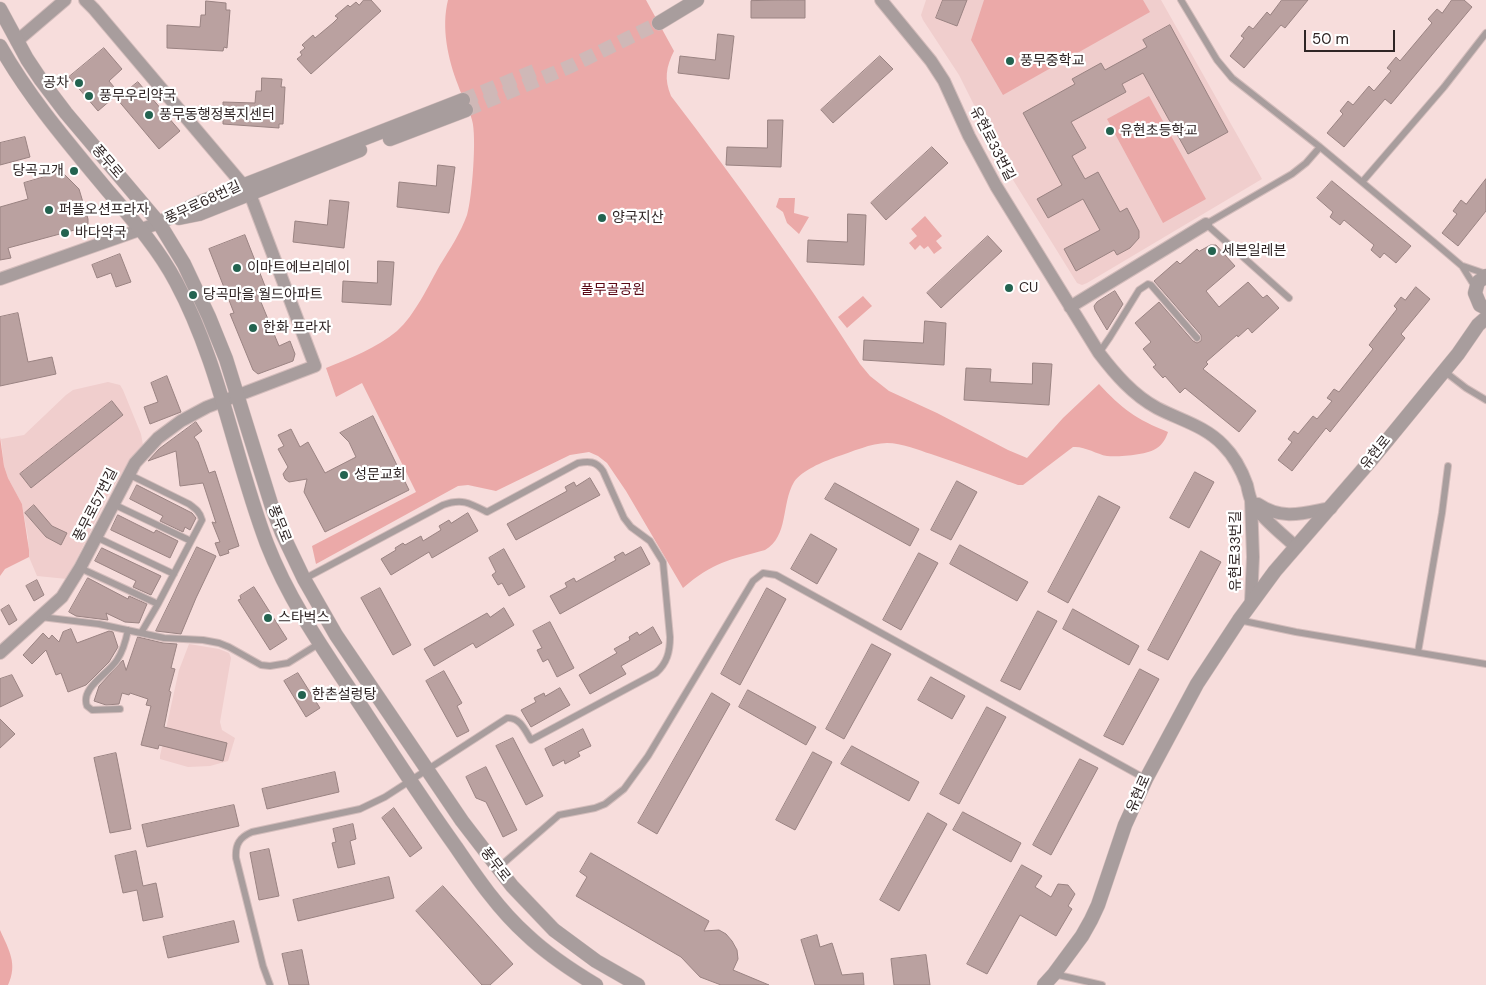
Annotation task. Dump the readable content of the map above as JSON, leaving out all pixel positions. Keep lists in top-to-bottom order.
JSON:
{
  "streets": {
    "street": [
      "유현로33번길",
      "풍무로",
      "풍무로68번길",
      "유현로",
      "풍무로57번길"
    ]
  },
  "crossings": [
    ["유현로33번길", "유현로"],
    ["풍무로", "풍무로68번길"],
    ["풍무로", "풍무로57번길"],
    ["풍무로68번길", "풍무로57번길"]
  ],
  "parks": ["풀무골공원"],
  "places": [
    "풍무중학교",
    "공차",
    "풍무우리약국",
    "풍무동행정복지센터",
    "유현초등학교",
    "당곡고개",
    "퍼플오션프라자",
    "양국지산",
    "바다약국",
    "세븐일레븐",
    "이마트에브리데이",
    "CU",
    "당곡마을 월드아파트",
    "한화 프라자",
    "성문교회",
    "스타벅스",
    "한촌설렁탕"
  ],
  "scale_bar": "50 m"
}
